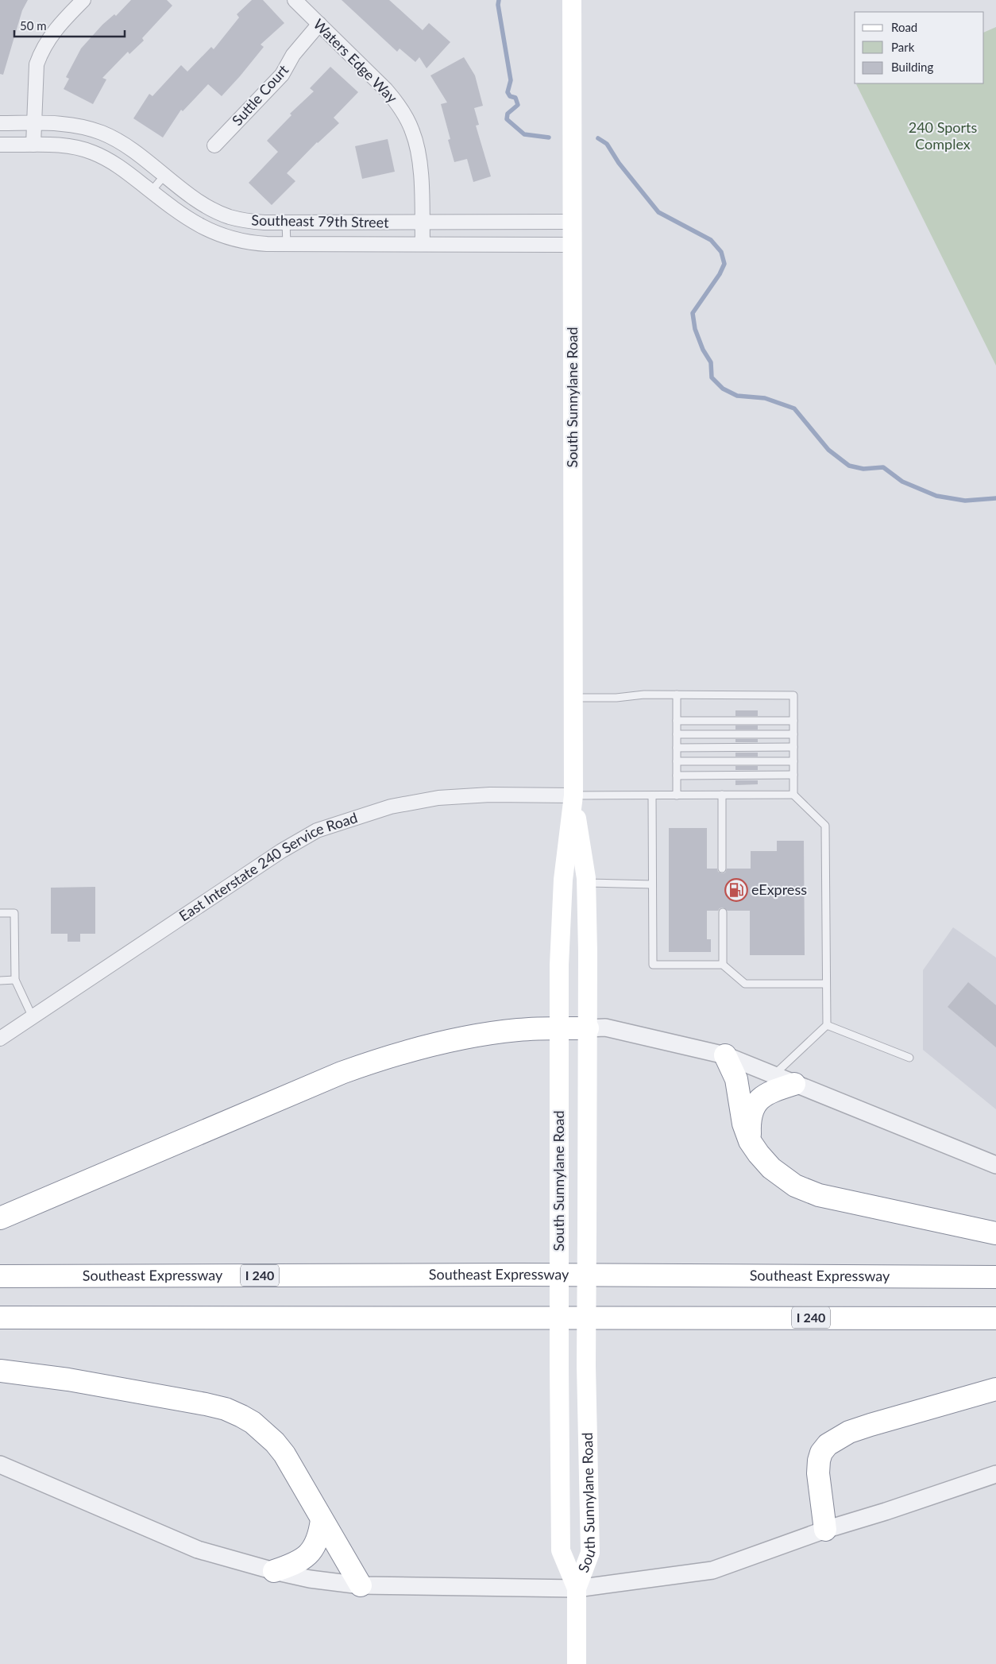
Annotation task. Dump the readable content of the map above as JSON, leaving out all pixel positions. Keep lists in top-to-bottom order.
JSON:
{
  "streets": {
    "highway": ["Southeast Expressway", "I 240"],
    "main road": ["South Sunnylane Road"],
    "street": [
      "Waters Edge Way",
      "Suttle Court",
      "Southeast 79th Street",
      "East Interstate 240 Service Road"
    ]
  },
  "crossings": [
    ["Waters Edge Way", "Suttle Court"],
    ["Waters Edge Way", "Southeast 79th Street"],
    ["Southeast 79th Street", "South Sunnylane Road"],
    ["South Sunnylane Road", "East Interstate 240 Service Road"]
  ],
  "parks": ["240 Sports Complex"],
  "places": {
    "fuel station": ["eExpress"]
  },
  "legend": ["Road", "Park", "Building"],
  "scale_bar": "50 m"
}
